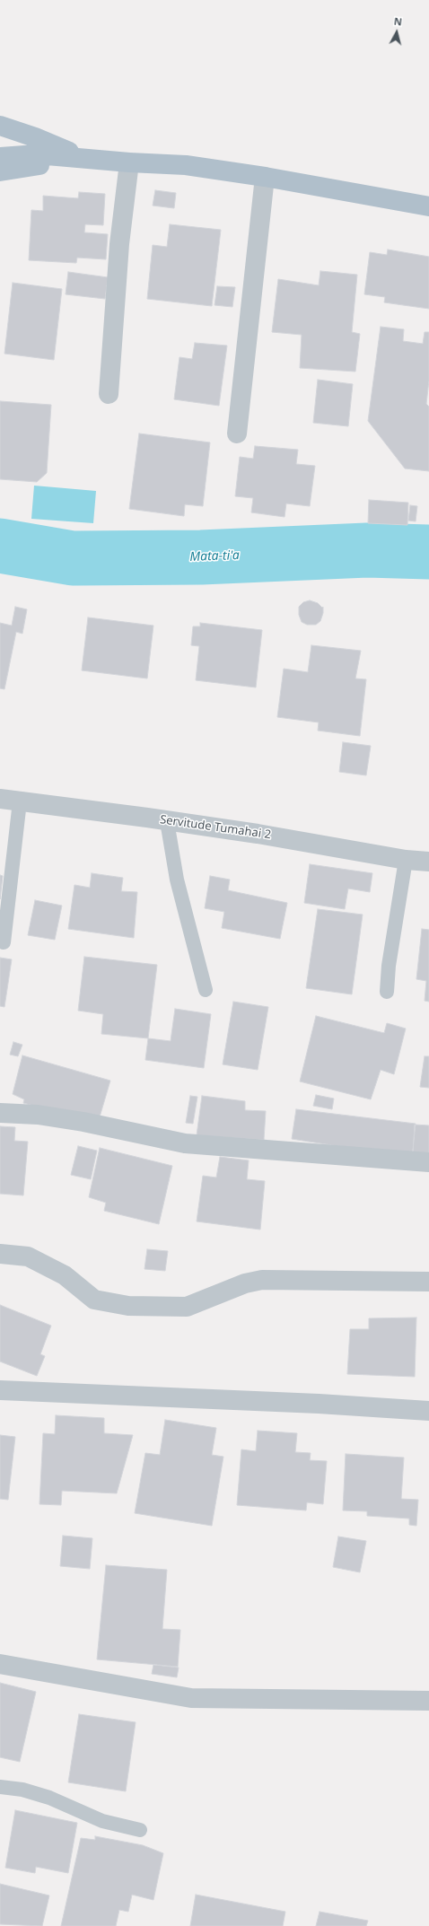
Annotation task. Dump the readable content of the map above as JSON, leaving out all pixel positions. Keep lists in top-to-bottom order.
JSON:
{
  "streets": {
    "street": ["Servitude Tumahai 2"]
  },
  "water": ["Mata-ti'a"],
  "north": "top"
}
